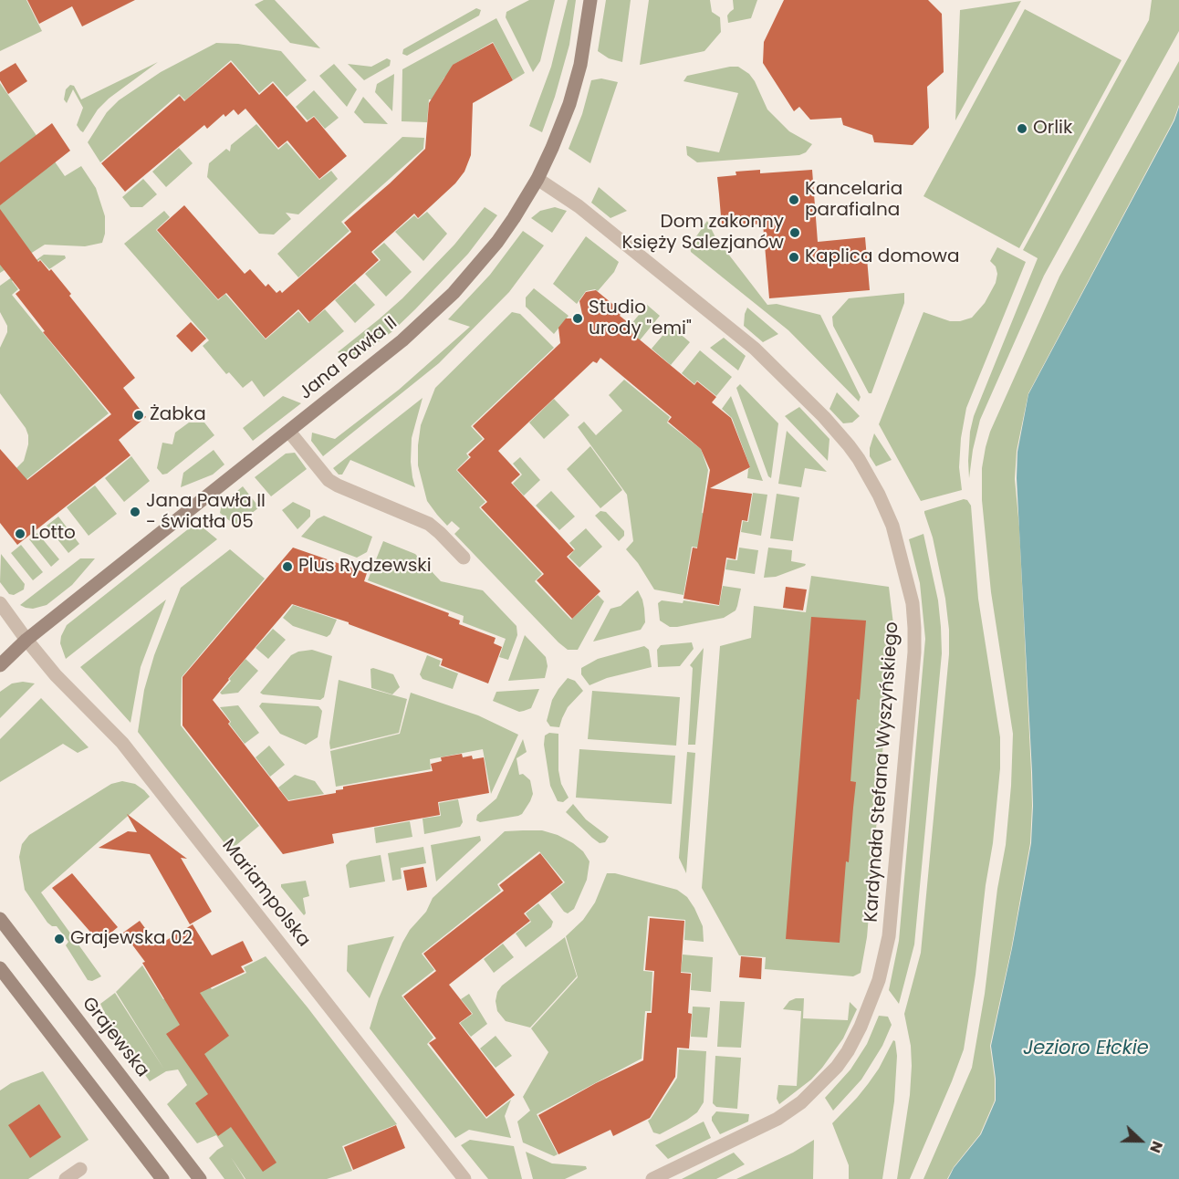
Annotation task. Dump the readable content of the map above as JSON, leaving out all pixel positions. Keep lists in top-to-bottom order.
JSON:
{
  "streets": {
    "street": [
      "Jana Pawła II",
      "Kardynała Stefana Wyszyńskiego",
      "Mariampolska",
      "Grajewska"
    ]
  },
  "crossings": [
    ["Jana Pawła II", "Kardynała Stefana Wyszyńskiego"],
    ["Jana Pawła II", "Mariampolska"]
  ],
  "water": ["Jezioro Ełckie"],
  "places": [
    "Orlik",
    "Kancelaria parafialna",
    "Dom zakonny Księży Salezjanów",
    "Kaplica domowa",
    "Studio urody \"emi\"",
    "Żabka",
    "Jana Pawła II - światła 05",
    "Lotto",
    "Plus Rydzewski",
    "Grajewska 02"
  ],
  "north": "right"
}
